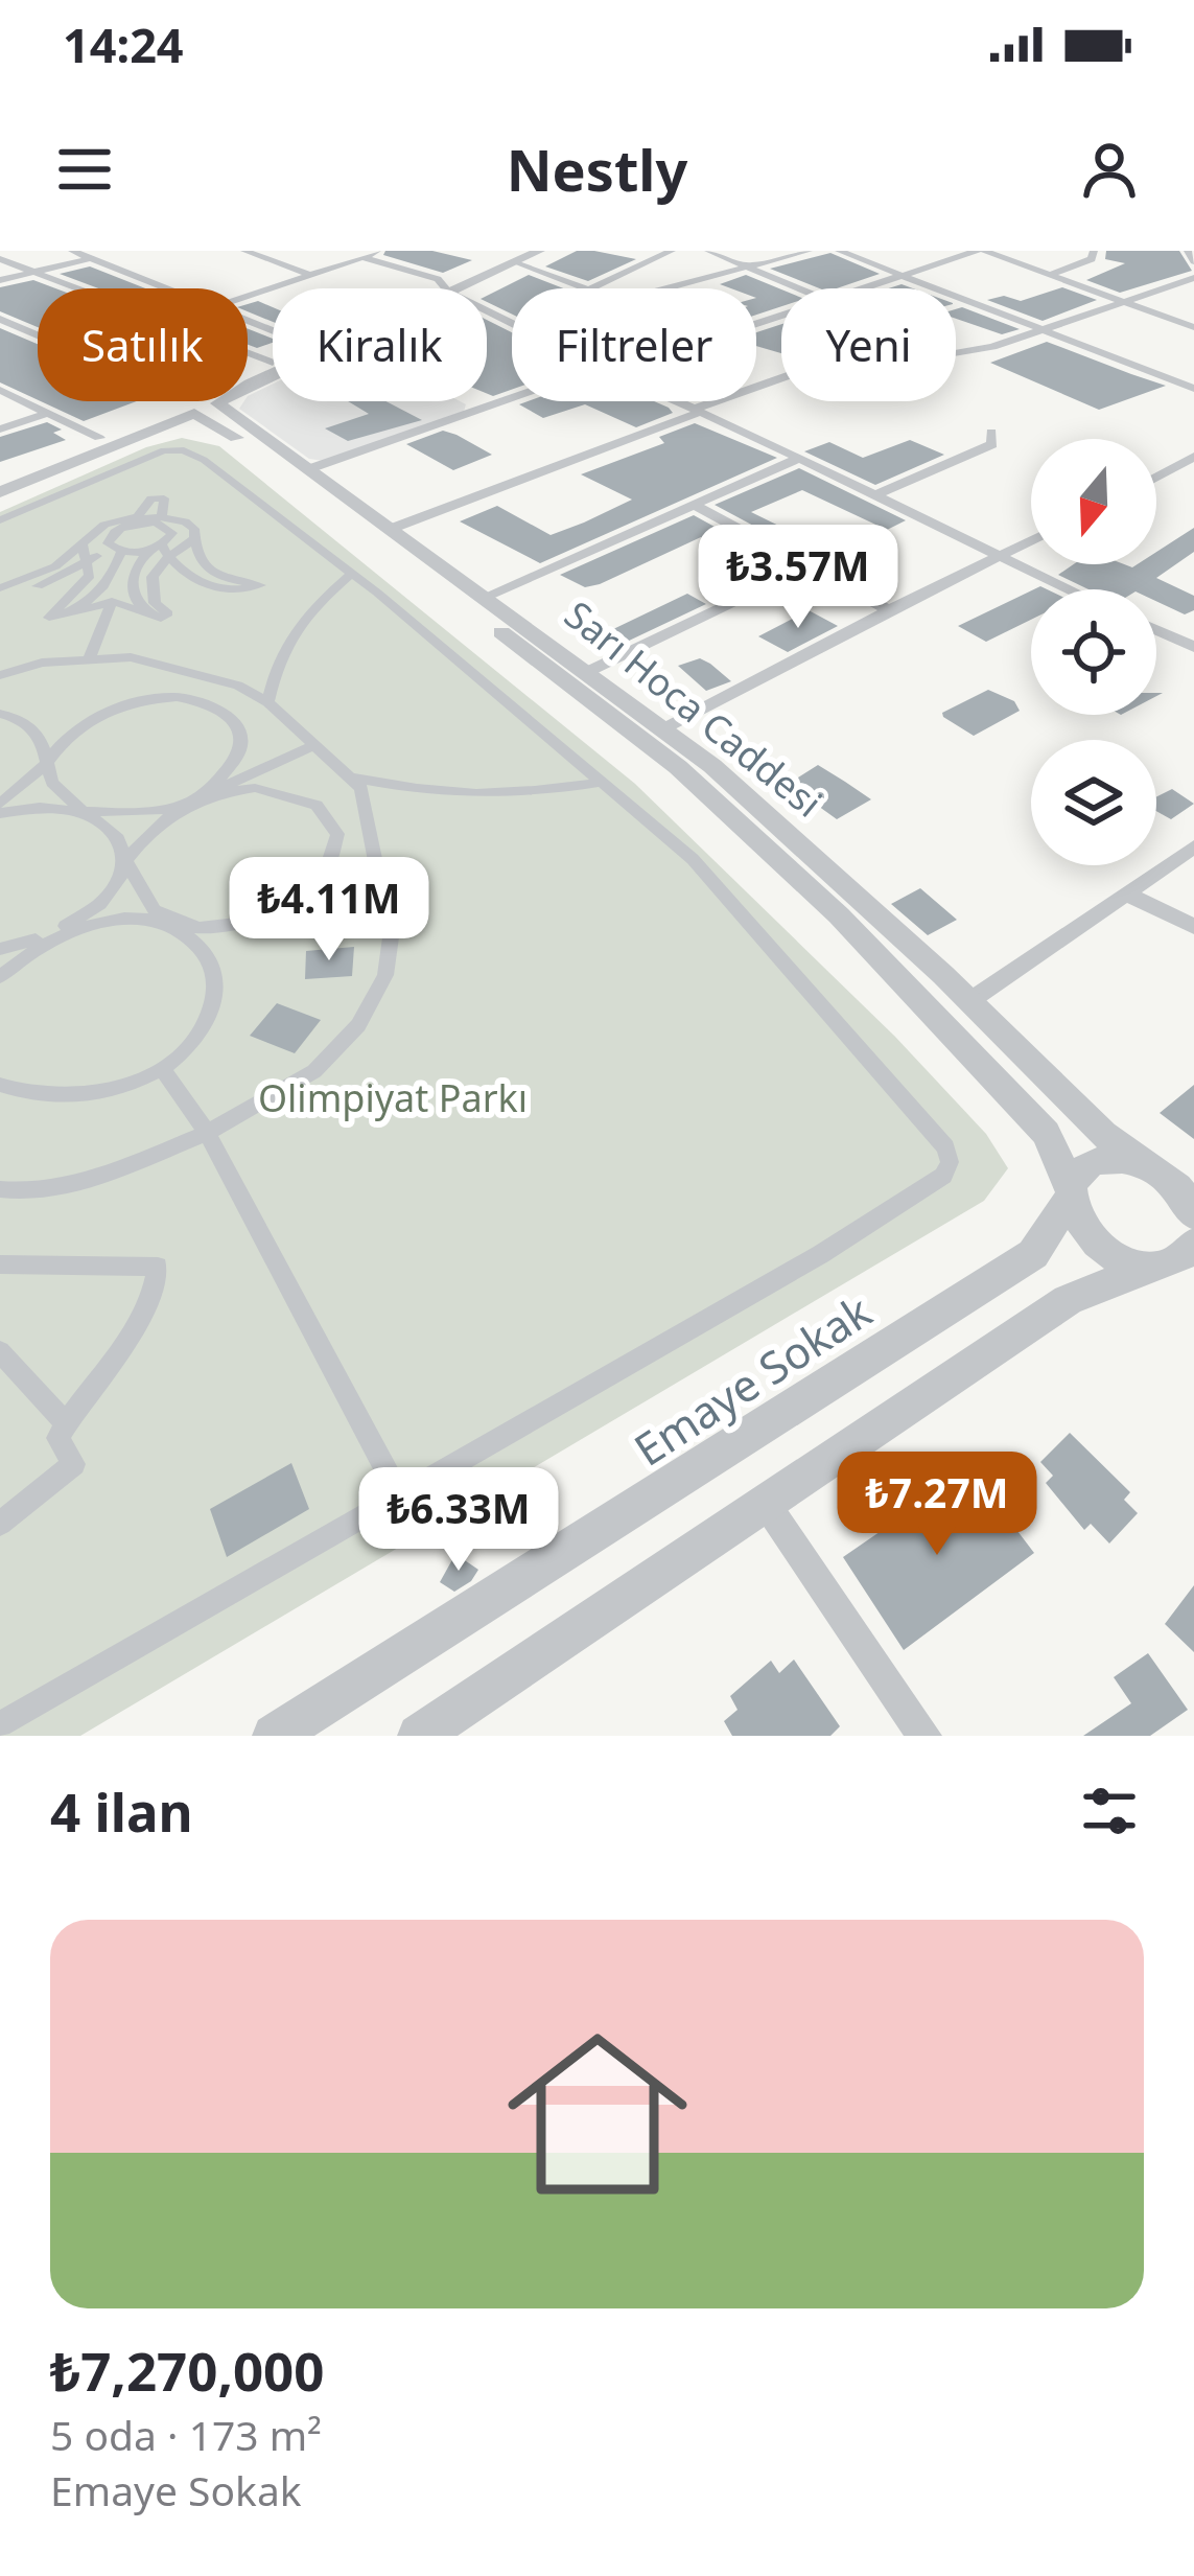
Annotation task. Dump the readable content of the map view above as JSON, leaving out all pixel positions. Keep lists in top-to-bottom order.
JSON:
{
  "streets": {
    "street": ["Sarı Hoca Caddesi", "Emaye Sokak"]
  },
  "crossings": [
    ["Sarı Hoca Caddesi", "Emaye Sokak"]
  ],
  "parks": ["Olimpiyat Parkı"],
  "north": "bottom",
  "page": {
    "status": "14:24",
    "header": "Nestly",
    "chip": [
      "Satılık",
      "Kiralık",
      "Filtreler",
      "Yeni"
    ],
    "price": [
      "₺3.57M",
      "₺4.11M",
      "₺7.27M",
      "₺6.33M"
    ],
    "heading": "4 ilan",
    "list": [
      {
        "name": "₺7,270,000",
        "note": "5 oda · 173 m² · Emaye Sokak"
      }
    ]
  }
}
